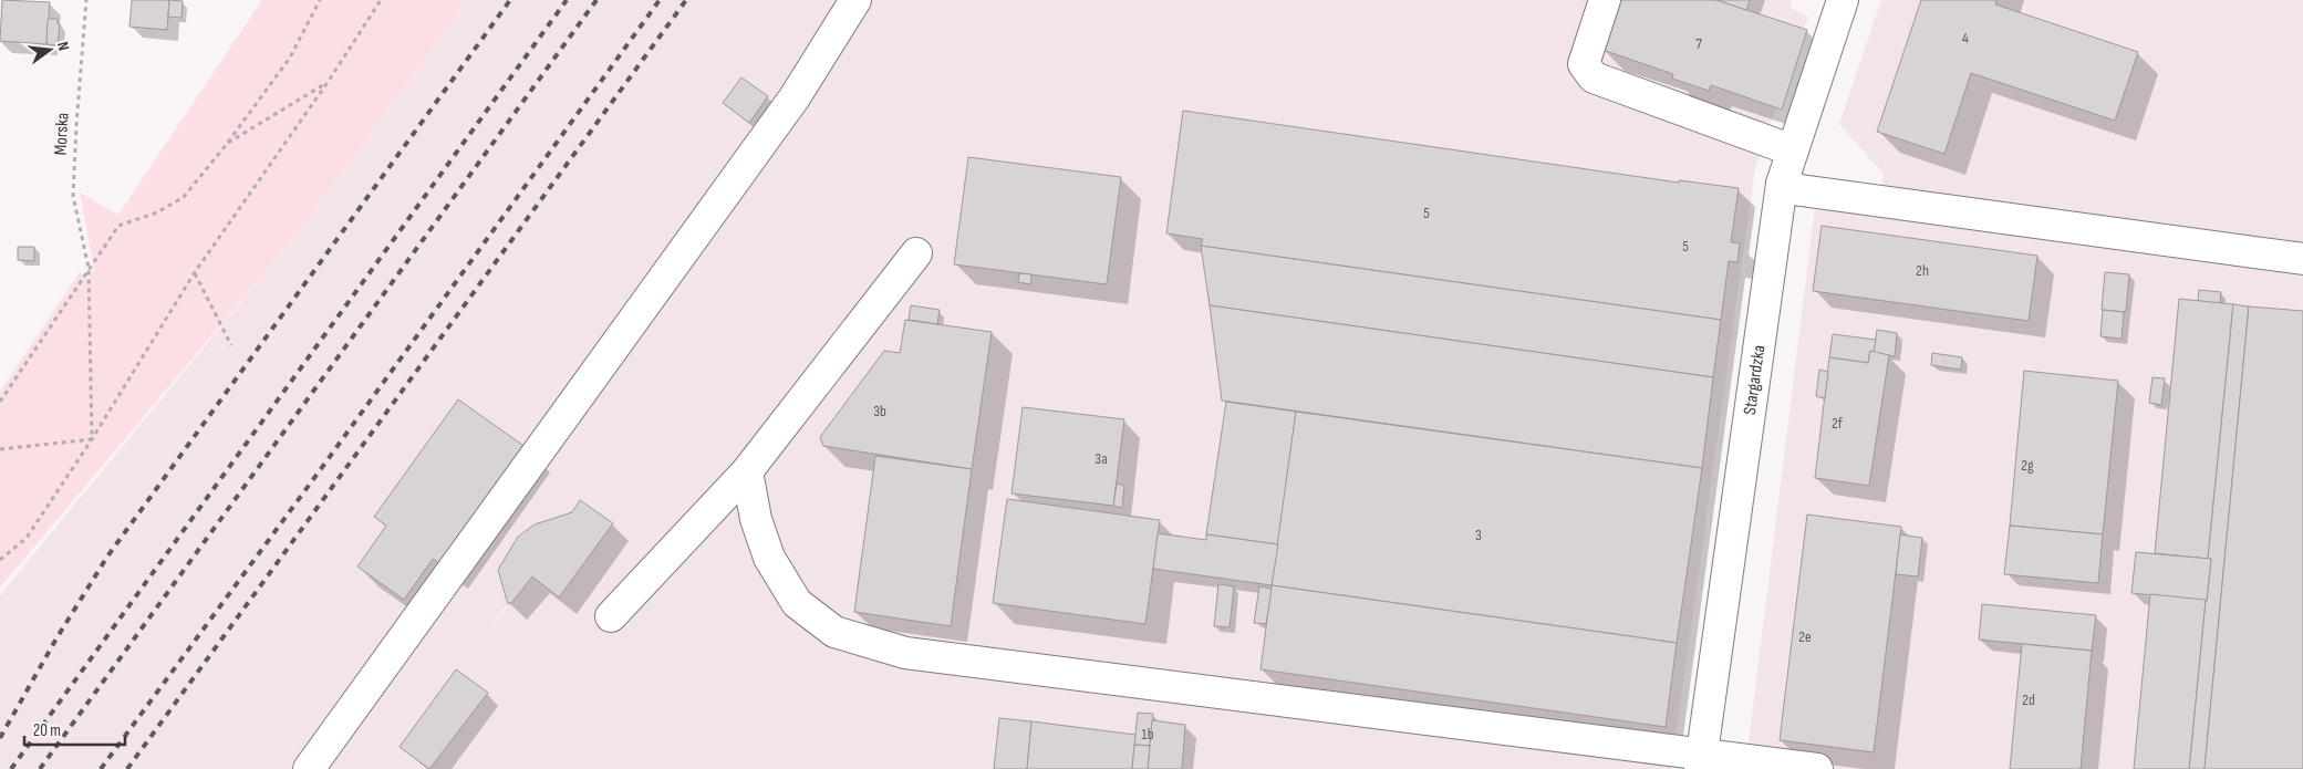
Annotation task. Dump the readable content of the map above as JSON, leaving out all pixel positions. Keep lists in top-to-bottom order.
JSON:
{
  "streets": {
    "street": ["Stargardzka"],
    "path": ["Morska"]
  },
  "house_numbers": [
    "4",
    "7",
    "5",
    "5",
    "2h",
    "3b",
    "2f",
    "3a",
    "2g",
    "3",
    "2e",
    "2d",
    "1b"
  ],
  "scale_bar": "20 m",
  "north": "right"
}
